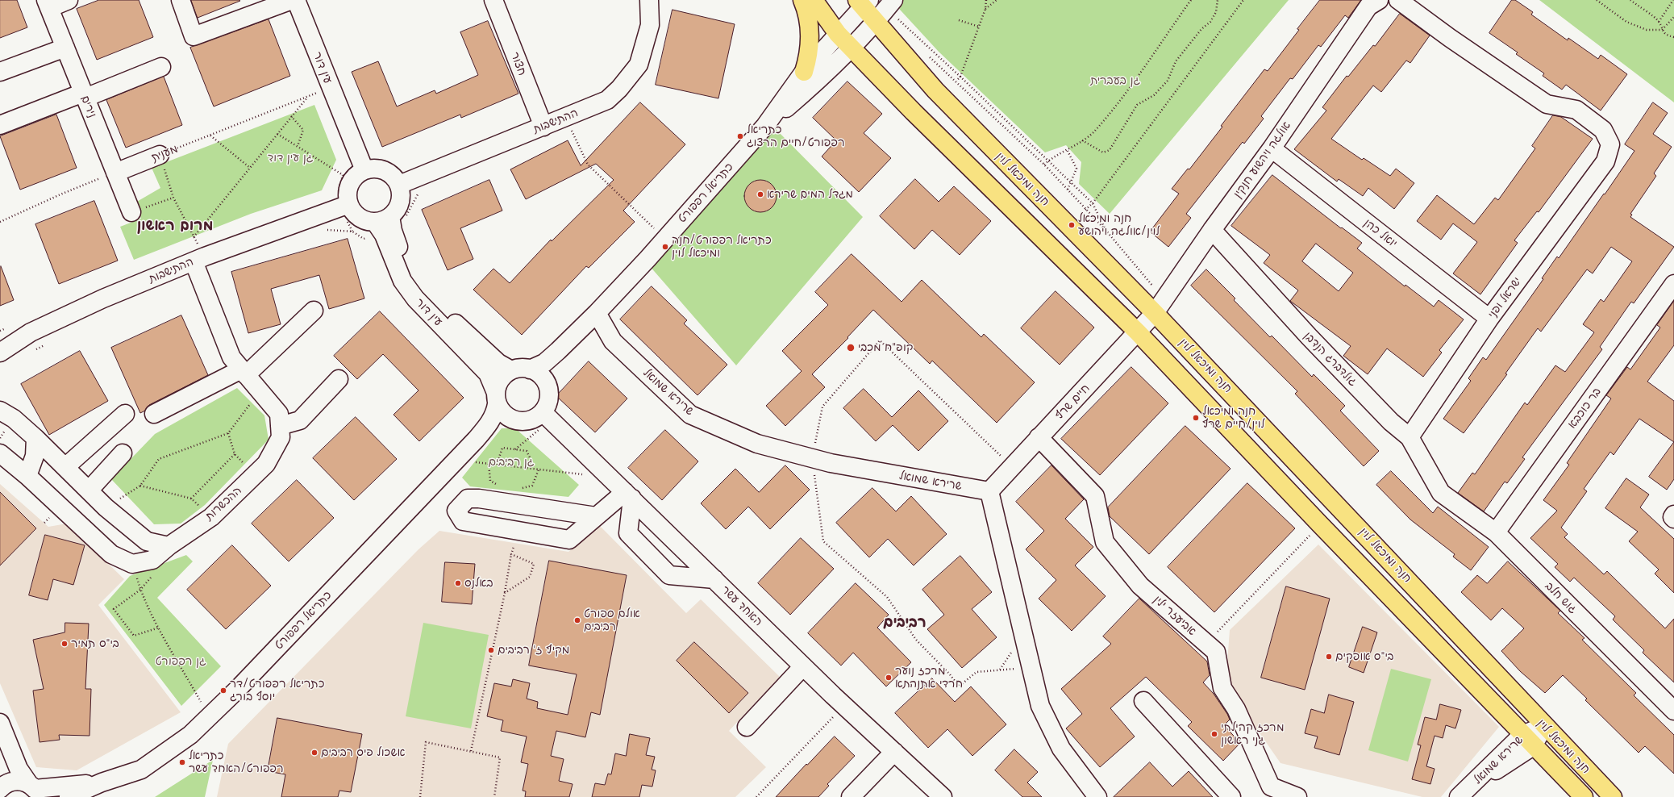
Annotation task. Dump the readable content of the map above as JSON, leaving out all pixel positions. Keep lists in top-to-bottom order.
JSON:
{
  "streets": {
    "main road": ["חנה ומיכאל לוין"],
    "street": [
      "חצור",
      "עין דור",
      "נירים",
      "ההתישבות",
      "מענית",
      "אולגה ויהשוע חנקין",
      "כתריאל רפפורט",
      "יואל כהן",
      "ישראל ופני",
      "גולדברג הנדבן",
      "שרירא שמואל",
      "חיים שרף",
      "בר כוכבא",
      "ההכשרות",
      "גוש חלב",
      "האחד עשר",
      "אביעזר ילין"
    ]
  },
  "crossings": [
    ["חצור", "ההתישבות"],
    ["עין דור", "ההתישבות"],
    ["עין דור", "מענית"],
    ["עין דור", "כתריאל רפפורט"],
    ["עין דור", "האחד עשר"],
    ["נירים", "מענית"],
    ["ההתישבות", "ההכשרות"],
    ["אולגה ויהשוע חנקין", "חנה ומיכאל לוין"],
    ["אולגה ויהשוע חנקין", "יואל כהן"],
    ["אולגה ויהשוע חנקין", "גולדברג הנדבן"],
    ["אולגה ויהשוע חנקין", "חיים שרף"],
    ["חנה ומיכאל לוין", "כתריאל רפפורט"],
    ["חנה ומיכאל לוין", "שרירא שמואל"],
    ["חנה ומיכאל לוין", "חיים שרף"],
    ["כתריאל רפפורט", "שרירא שמואל"],
    ["כתריאל רפפורט", "האחד עשר"],
    ["יואל כהן", "ישראל ופני"],
    ["ישראל ופני", "גולדברג הנדבן"],
    ["גולדברג הנדבן", "גוש חלב"],
    ["שרירא שמואל", "חיים שרף"],
    ["חיים שרף", "אביעזר ילין"],
    ["בר כוכבא", "גוש חלב"]
  ],
  "districts": ["מרום ראשון", "רביבים"],
  "parks": [
    "גן בעברית",
    "גן עין דוד",
    "גן רביבים",
    "גן רפפורט"
  ],
  "places": [
    "כתריאל רפפורט/חיים הרצוג",
    "מגדל המים שרירא",
    "חנה ומיכאל לוין/אולגה ויהושע",
    "כתריאל רפפורט/חנה ומיכאל לוין",
    "קופ\"ח מכבי",
    "חנה ומיכאל לוין/חיים שרף",
    "באלנס",
    "אולם ספורט רביבים",
    "בי\"ס תמיר",
    "מקיף ז' רביבים",
    "בי\"ס אופקים",
    "מרכז נוער חרדי אתנהתא",
    "כתריאל רפפורט/דר יוסף בורג",
    "מרכז קהילתי גני ראשון",
    "אשכול פיס רביבים",
    "כתריאל רפפורט/האחד עשר"
  ]
}
